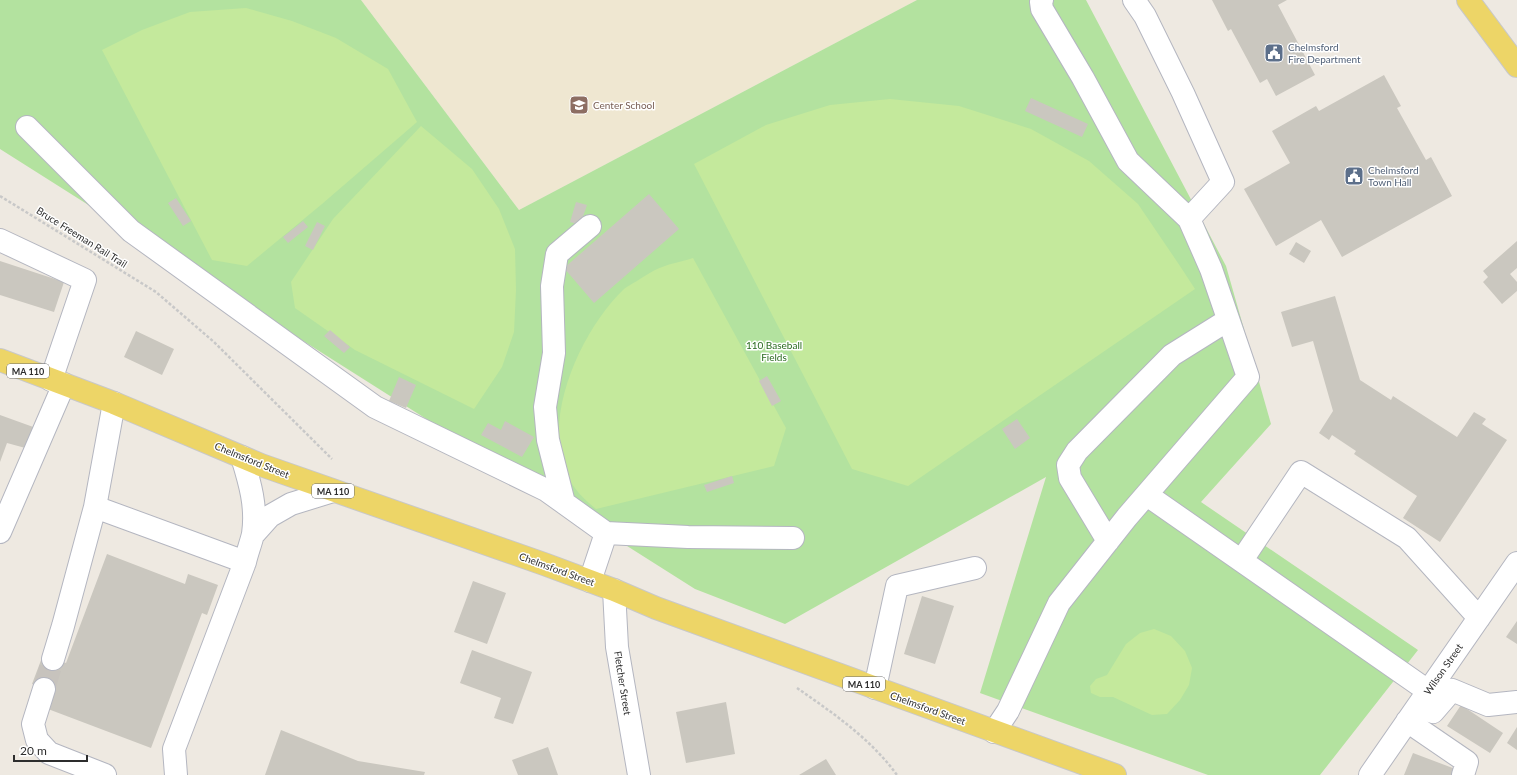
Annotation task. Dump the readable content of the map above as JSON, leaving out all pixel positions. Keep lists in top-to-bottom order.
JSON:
{
  "streets": {
    "main road": ["MA 110", "Chelmsford Street"],
    "street": ["Wilson Street", "Fletcher Street"],
    "path": ["Bruce Freeman Rail Trail"]
  },
  "crossings": [
    ["Chelmsford Street", "Fletcher Street"]
  ],
  "parks": ["110 Baseball Fields"],
  "places": {
    "public building": ["Chelmsford Fire Department", "Chelmsford Town Hall"],
    "school or university": ["Center School"]
  },
  "scale_bar": "20 m"
}
